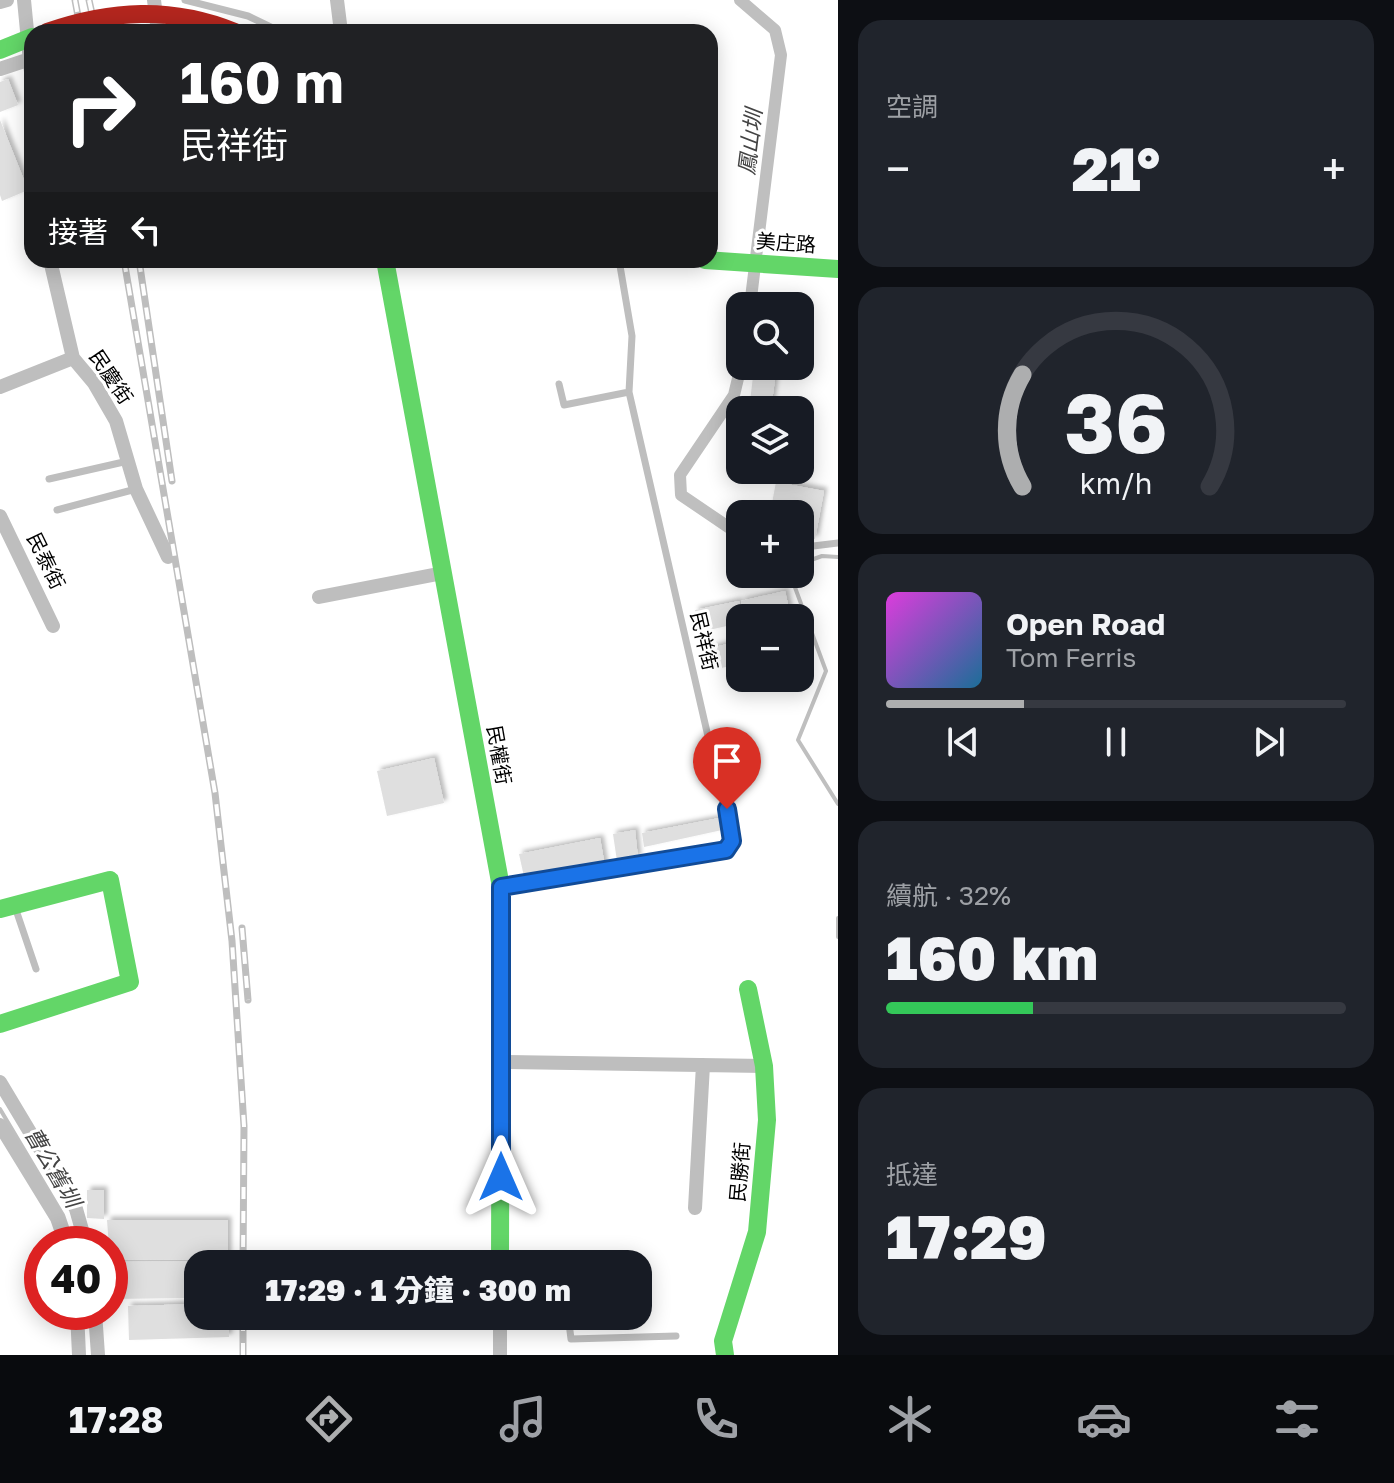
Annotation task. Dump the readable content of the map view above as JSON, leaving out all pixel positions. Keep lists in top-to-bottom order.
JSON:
{
  "streets": {
    "street": [
      "美庄路",
      "民慶街",
      "民泰街",
      "民權街",
      "民勝街"
    ],
    "lane": ["民祥街"]
  },
  "crossings": [
    ["民祥街", "民權街"]
  ],
  "water": ["鳳山圳", "曹公舊圳"],
  "page": {
    "tile": [
      "空調",
      ["續航 · 32%", "160 km"],
      ["抵達", "17:29"]
    ],
    "turn": ["160 m", "民祥街"],
    "heat": ["−", "21°", "+"],
    "then": "接著",
    "map_buttons": ["+", "−"],
    "song": ["Open Road", "Tom Ferris"],
    "limit": "40",
    "trip": "17:29 · 1 分鐘 · 300 m",
    "tabs": "17:28",
    "gauge": ["36", "km/h"]
  }
}
